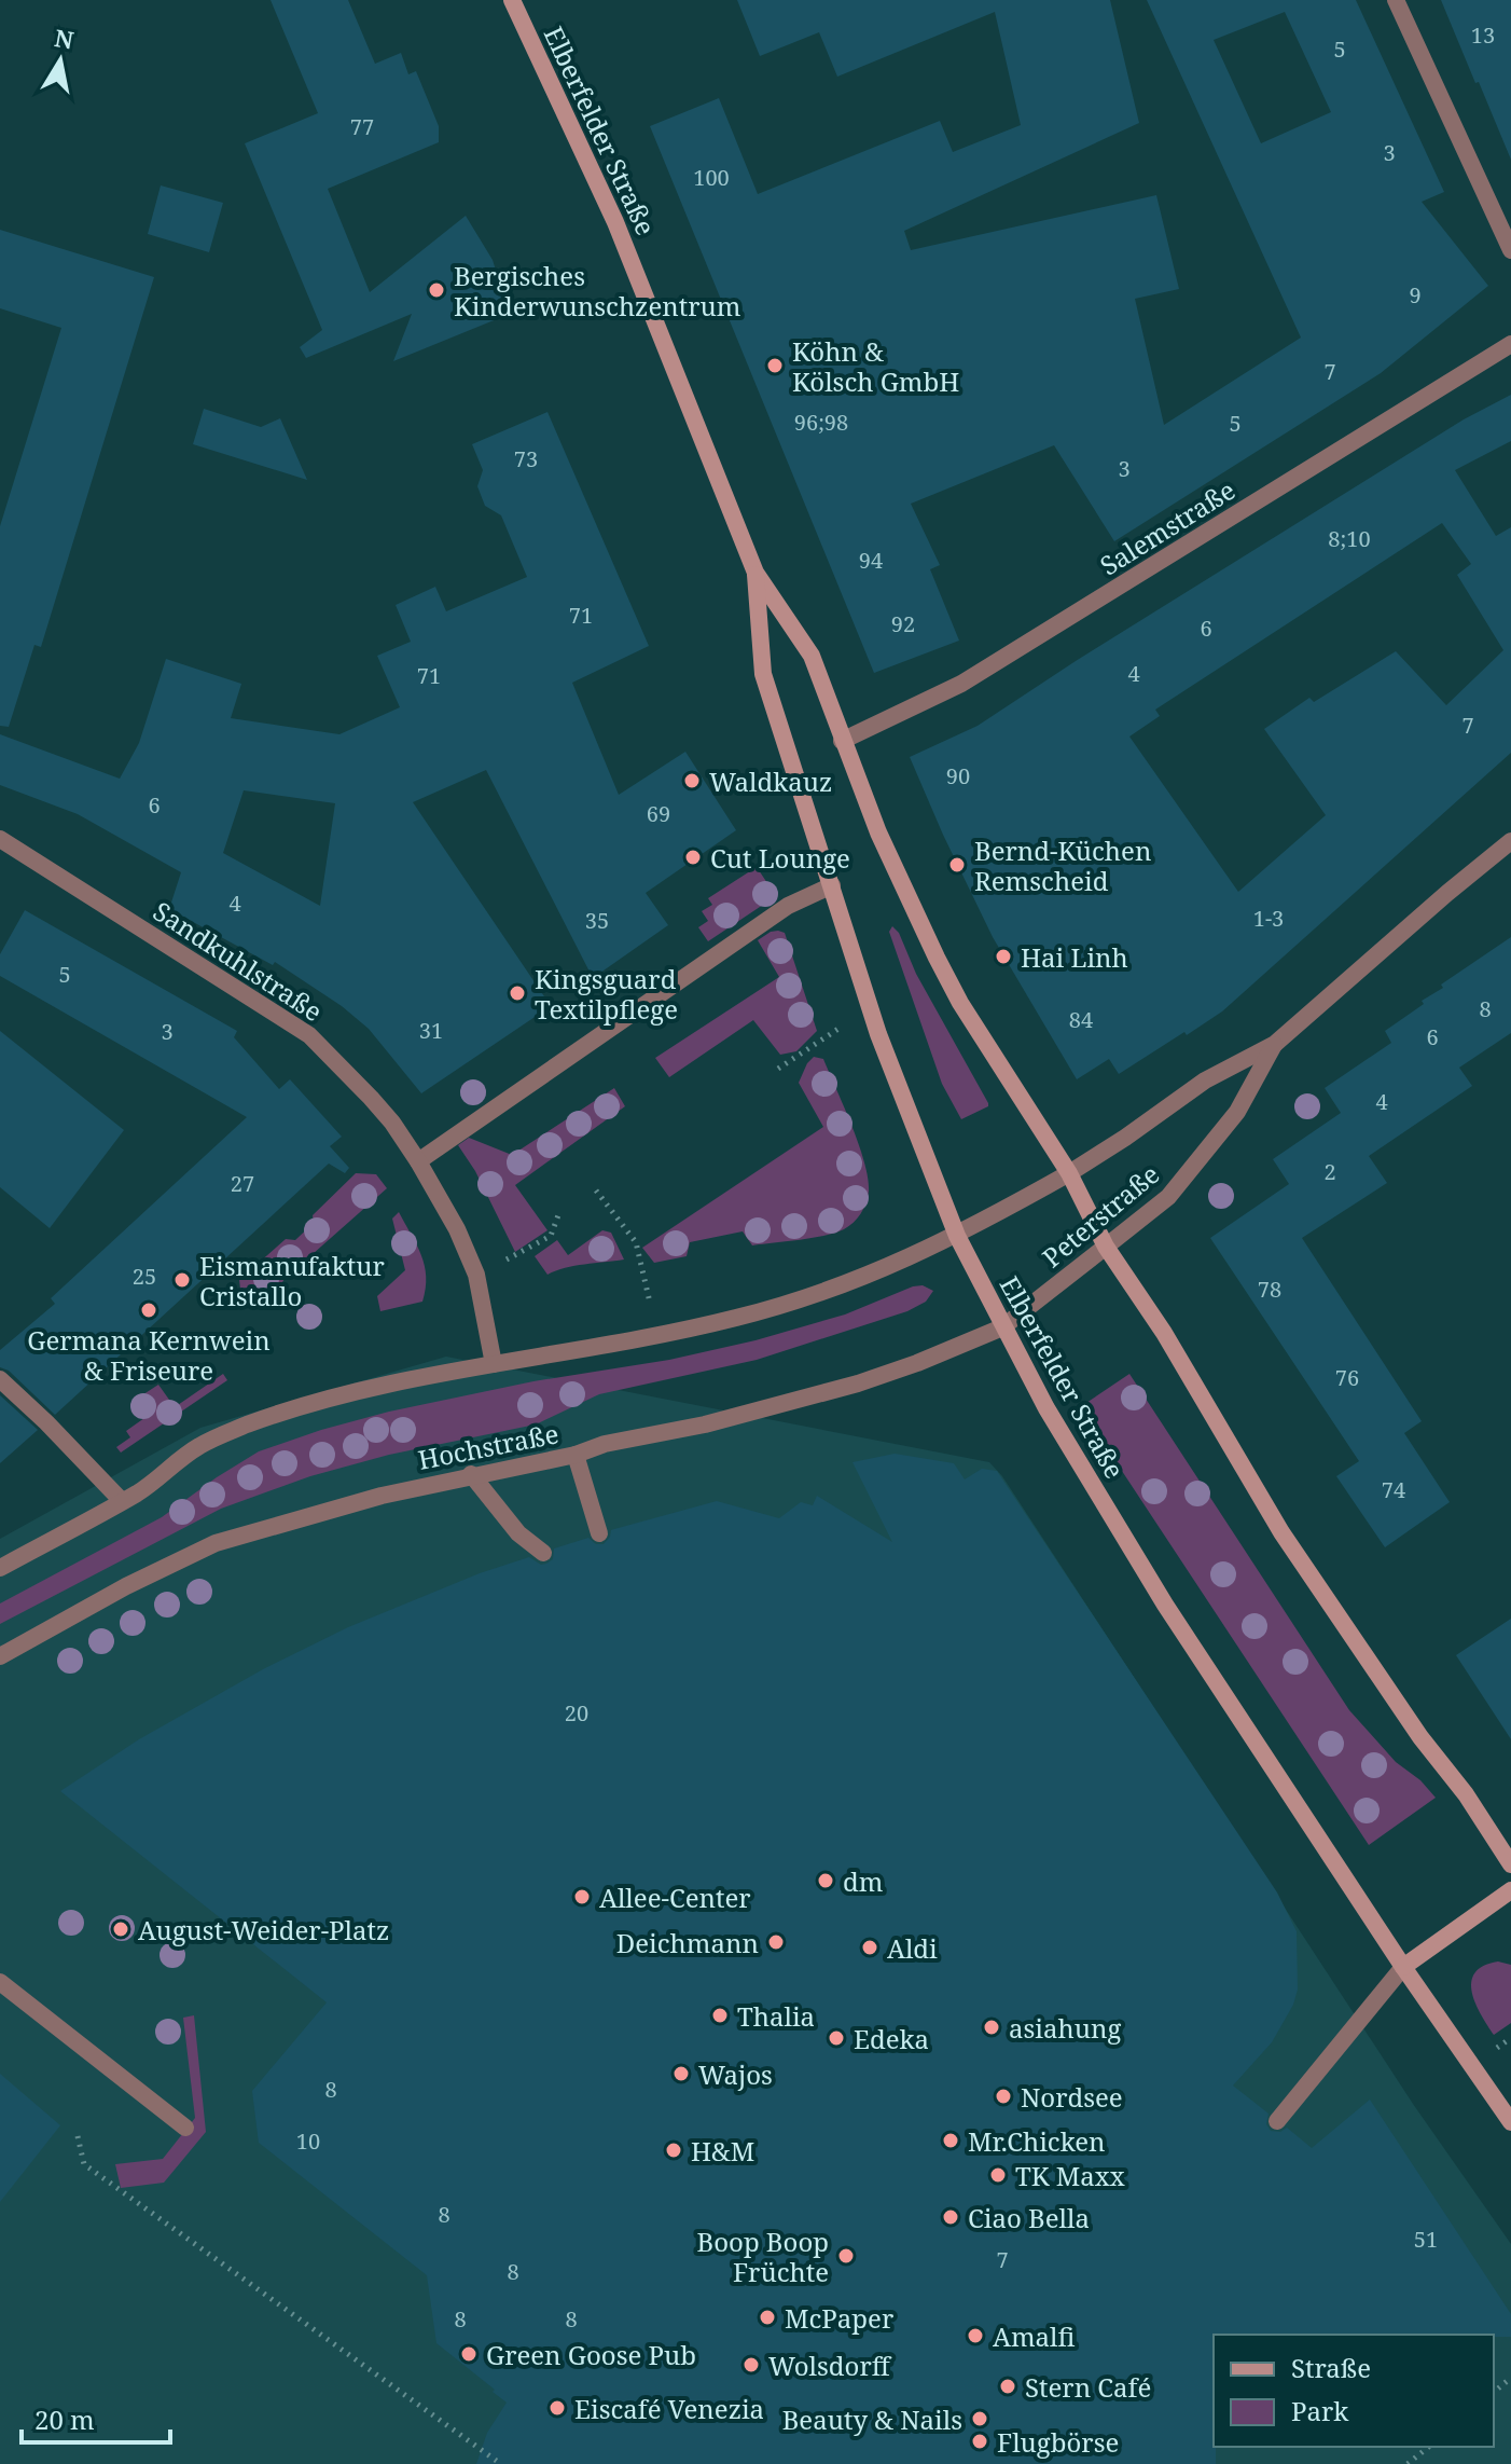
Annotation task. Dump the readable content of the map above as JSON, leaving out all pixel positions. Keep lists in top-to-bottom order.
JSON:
{
  "streets": {
    "main road": ["Elberfelder Straße"],
    "street": [
      "Salemstraße",
      "Sandkuhlstraße",
      "Peterstraße",
      "Hochstraße"
    ]
  },
  "crossings": [
    ["Elberfelder Straße", "Salemstraße"],
    ["Elberfelder Straße", "Peterstraße"],
    ["Elberfelder Straße", "Hochstraße"],
    ["Peterstraße", "Hochstraße"]
  ],
  "places": [
    "Bergisches Kinderwunschzentrum",
    "Köhn & Kölsch GmbH",
    "Waldkauz",
    "Cut Lounge",
    "Bernd-Küchen Remscheid",
    "Hai Linh",
    "Kingsguard Textilpflege",
    "Eismanufaktur Cristallo",
    "Germana Kernwein & Friseure",
    "dm",
    "Allee-Center",
    "August-Weider-Platz",
    "Deichmann",
    "Aldi",
    "Thalia",
    "asiahung",
    "Edeka",
    "Wajos",
    "Nordsee",
    "Mr.Chicken",
    "H&M",
    "TK Maxx",
    "Ciao Bella",
    "Boop Boop Früchte",
    "McPaper",
    "Amalfi",
    "Green Goose Pub",
    "Wolsdorff",
    "Stern Café",
    "Eiscafé Venezia",
    "Beauty & Nails",
    "Flugbörse"
  ],
  "house_numbers": [
    "13",
    "5",
    "77",
    "3",
    "100",
    "9",
    "7",
    "96;98",
    "5",
    "73",
    "3",
    "8;10",
    "94",
    "71",
    "92",
    "6",
    "4",
    "71",
    "7",
    "90",
    "6",
    "69",
    "4",
    "1-3",
    "35",
    "5",
    "8",
    "84",
    "31",
    "3",
    "6",
    "4",
    "2",
    "27",
    "25",
    "78",
    "76",
    "74",
    "20",
    "8",
    "10",
    "8",
    "51",
    "7",
    "8",
    "8",
    "8"
  ],
  "legend": ["Straße", "Park"],
  "scale_bar": "20 m",
  "north": "top"
}
